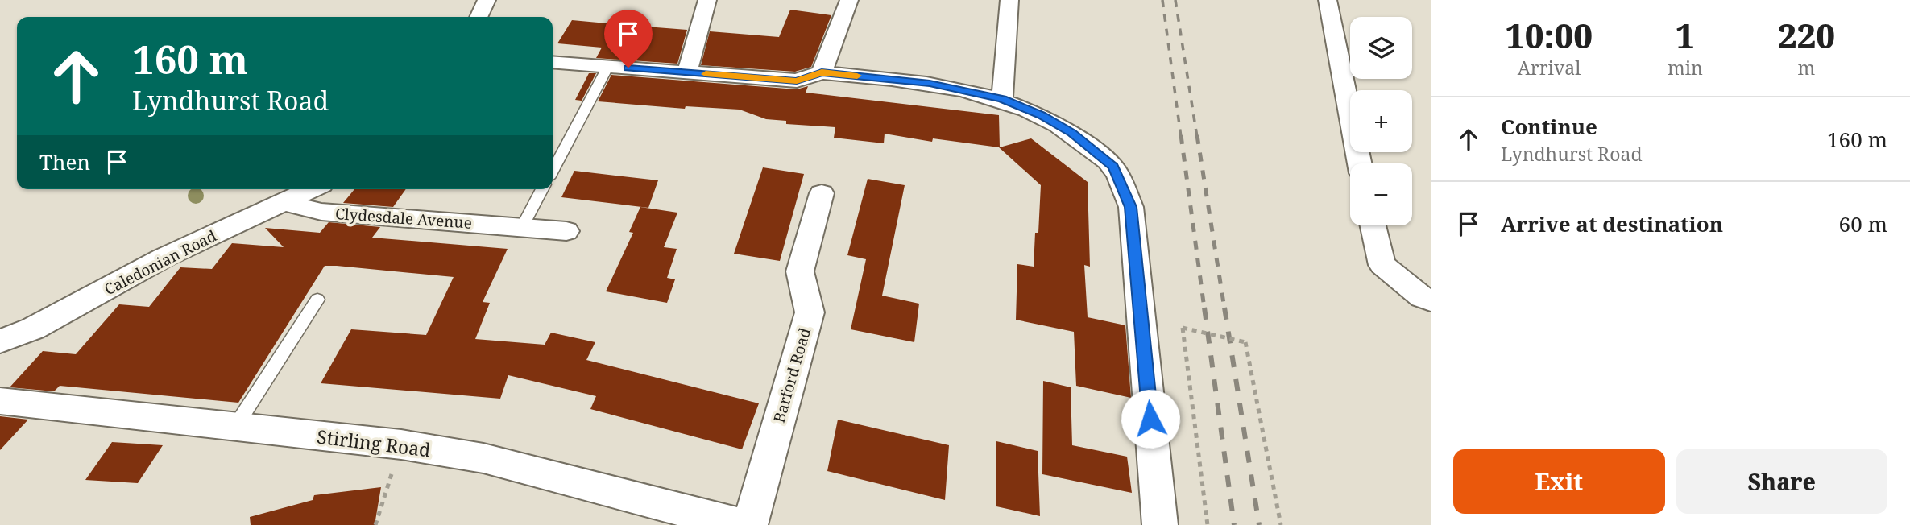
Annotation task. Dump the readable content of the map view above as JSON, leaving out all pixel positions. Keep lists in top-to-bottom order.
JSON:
{
  "streets": {
    "street": [
      "Clydesdale Avenue",
      "Caledonian Road",
      "Barford Road",
      "Stirling Road"
    ]
  },
  "crossings": [
    ["Clydesdale Avenue", "Caledonian Road"],
    ["Barford Road", "Stirling Road"]
  ],
  "page": {
    "eta": [
      "10:00",
      "Arrival",
      "1",
      "min",
      "220",
      "m"
    ],
    "map_buttons": ["+", "−"],
    "turn": ["160 m", "Lyndhurst Road"],
    "list": [
      {
        "name": "Continue",
        "note": "Lyndhurst Road",
        "value": "160 m"
      },
      {
        "name": "Arrive at destination",
        "value": "60 m"
      }
    ],
    "then": "Then",
    "buttons": ["Exit", "Share"]
  }
}
